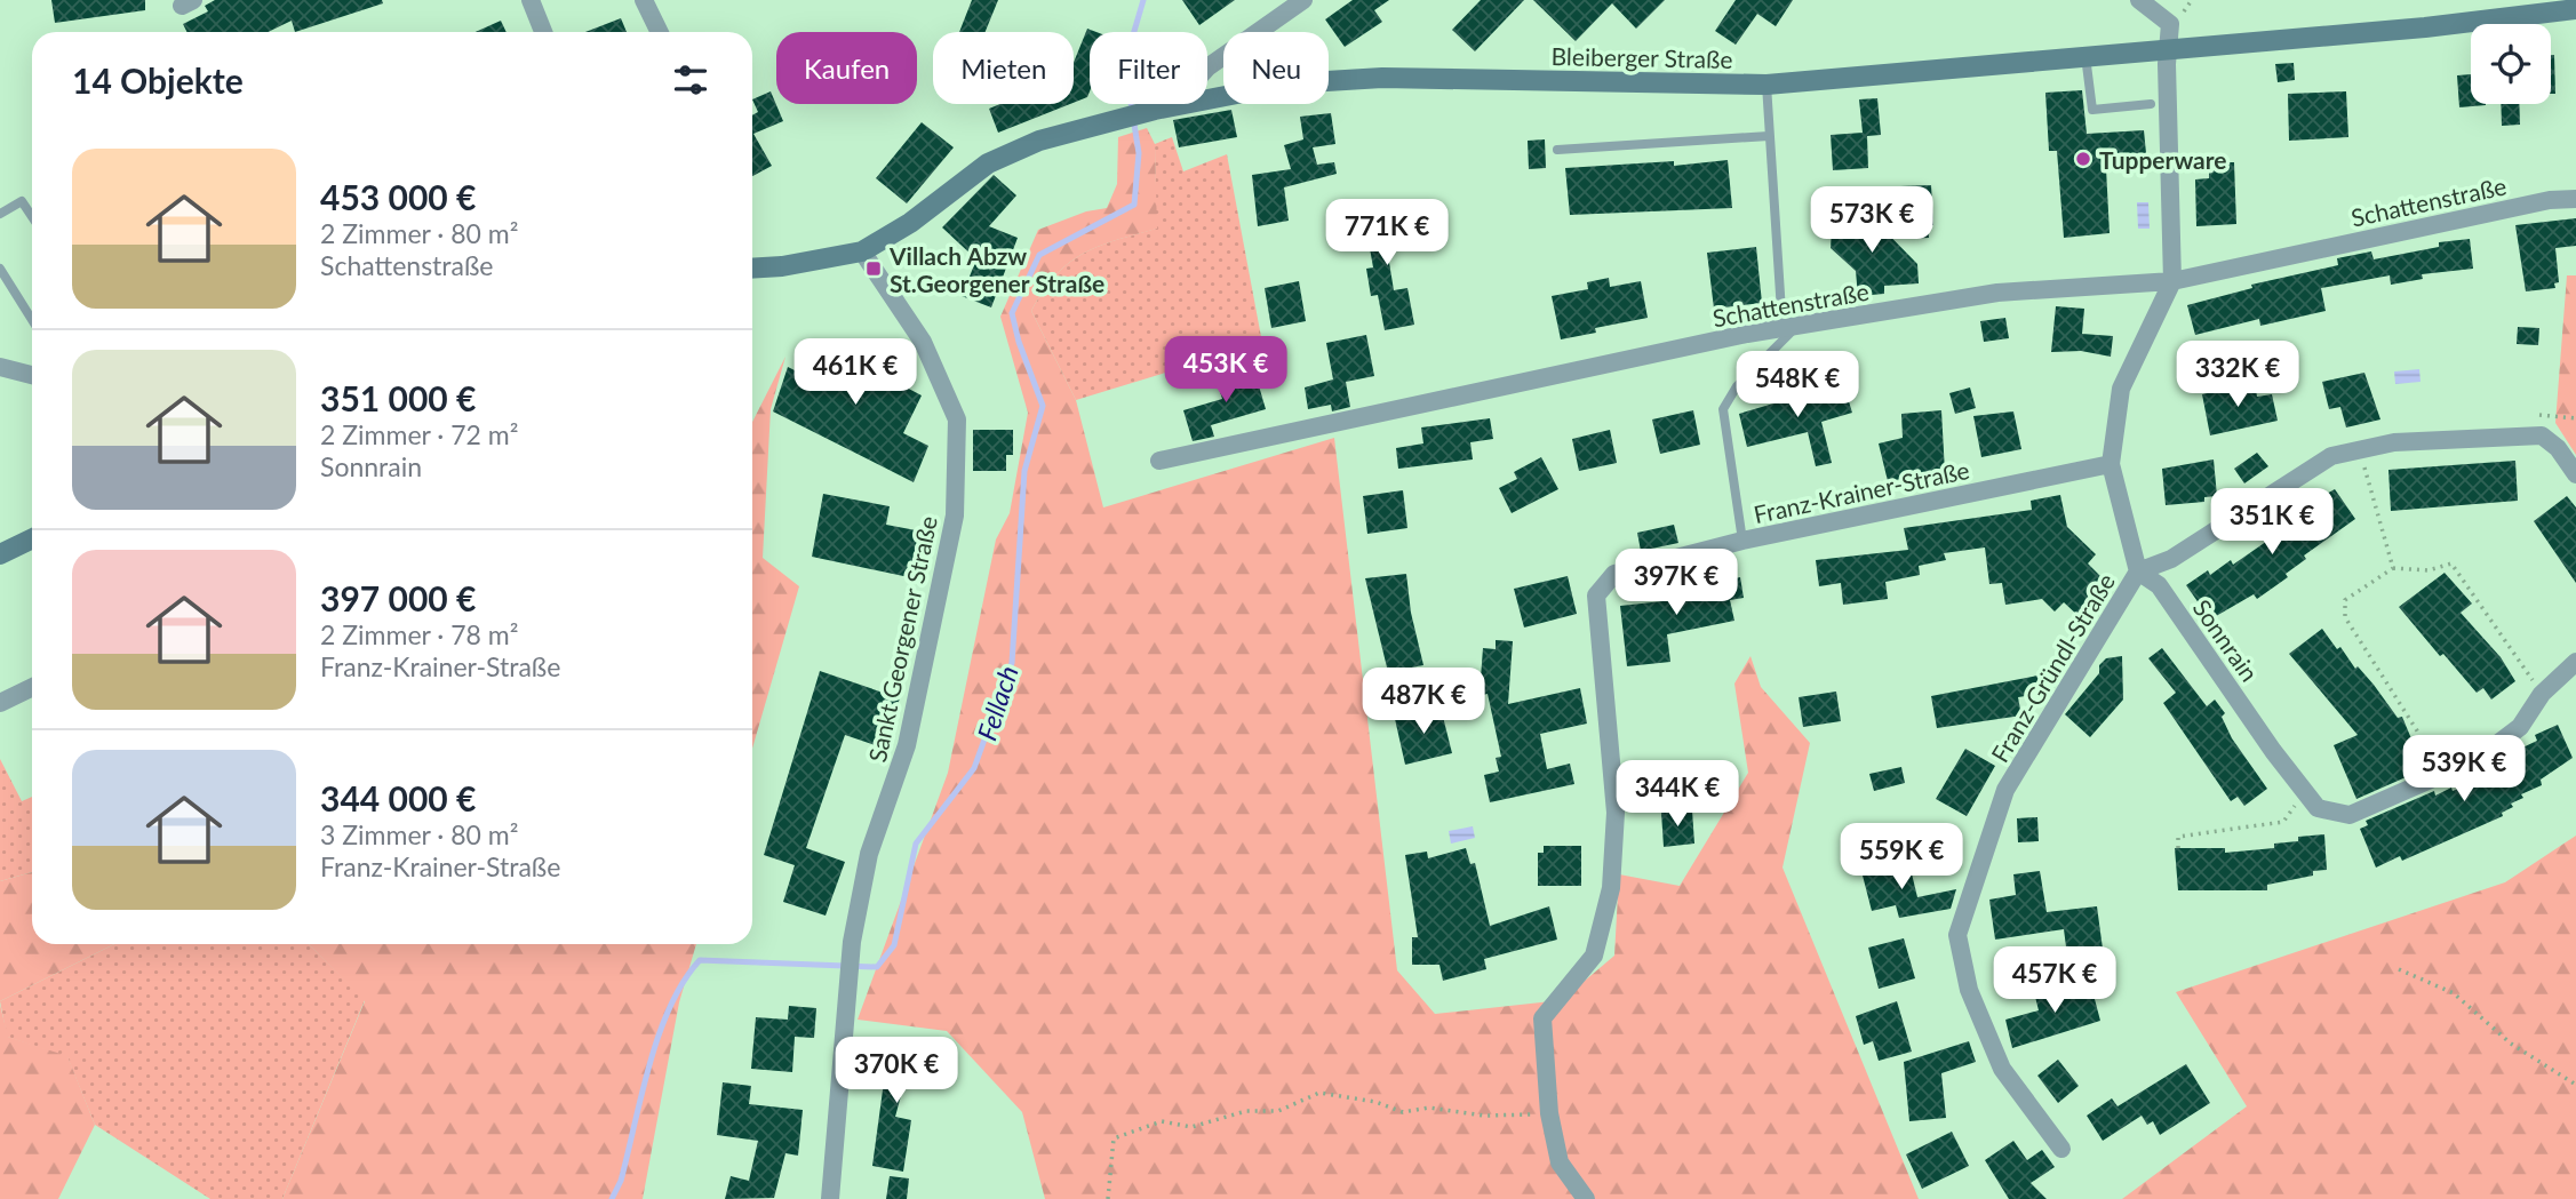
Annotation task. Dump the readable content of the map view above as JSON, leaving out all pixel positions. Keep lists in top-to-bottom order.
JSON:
{
  "streets": {
    "main road": ["Bleiberger Straße"],
    "street": [
      "Schattenstraße",
      "Franz-Krainer-Straße",
      "Sankt Georgener Straße",
      "Sonnrain",
      "Franz-Gründl-Straße"
    ]
  },
  "crossings": [
    ["Bleiberger Straße", "Sankt Georgener Straße"],
    ["Bleiberger Straße", "Franz-Gründl-Straße"],
    ["Schattenstraße", "Franz-Gründl-Straße"],
    ["Franz-Krainer-Straße", "Franz-Gründl-Straße"],
    ["Sonnrain", "Franz-Gründl-Straße"]
  ],
  "water": ["Fellach"],
  "places": {
    "other": ["Tupperware"],
    "transit": ["Villach Abzw St.Georgener Straße"]
  },
  "page": {
    "chip": [
      "Kaufen",
      "Mieten",
      "Filter",
      "Neu"
    ],
    "heading": "14 Objekte",
    "list": [
      {
        "name": "453 000 €",
        "note": "2 Zimmer · 80 m² · Schattenstraße"
      },
      {
        "name": "351 000 €",
        "note": "2 Zimmer · 72 m² · Sonnrain"
      },
      {
        "name": "397 000 €",
        "note": "2 Zimmer · 78 m² · Franz-Krainer-Straße"
      },
      {
        "name": "344 000 €",
        "note": "3 Zimmer · 80 m² · Franz-Krainer-Straße"
      }
    ],
    "price": [
      "573K €",
      "771K €",
      "453K €",
      "461K €",
      "332K €",
      "548K €",
      "351K €",
      "397K €",
      "487K €",
      "539K €",
      "344K €",
      "559K €",
      "457K €",
      "370K €"
    ]
  }
}
